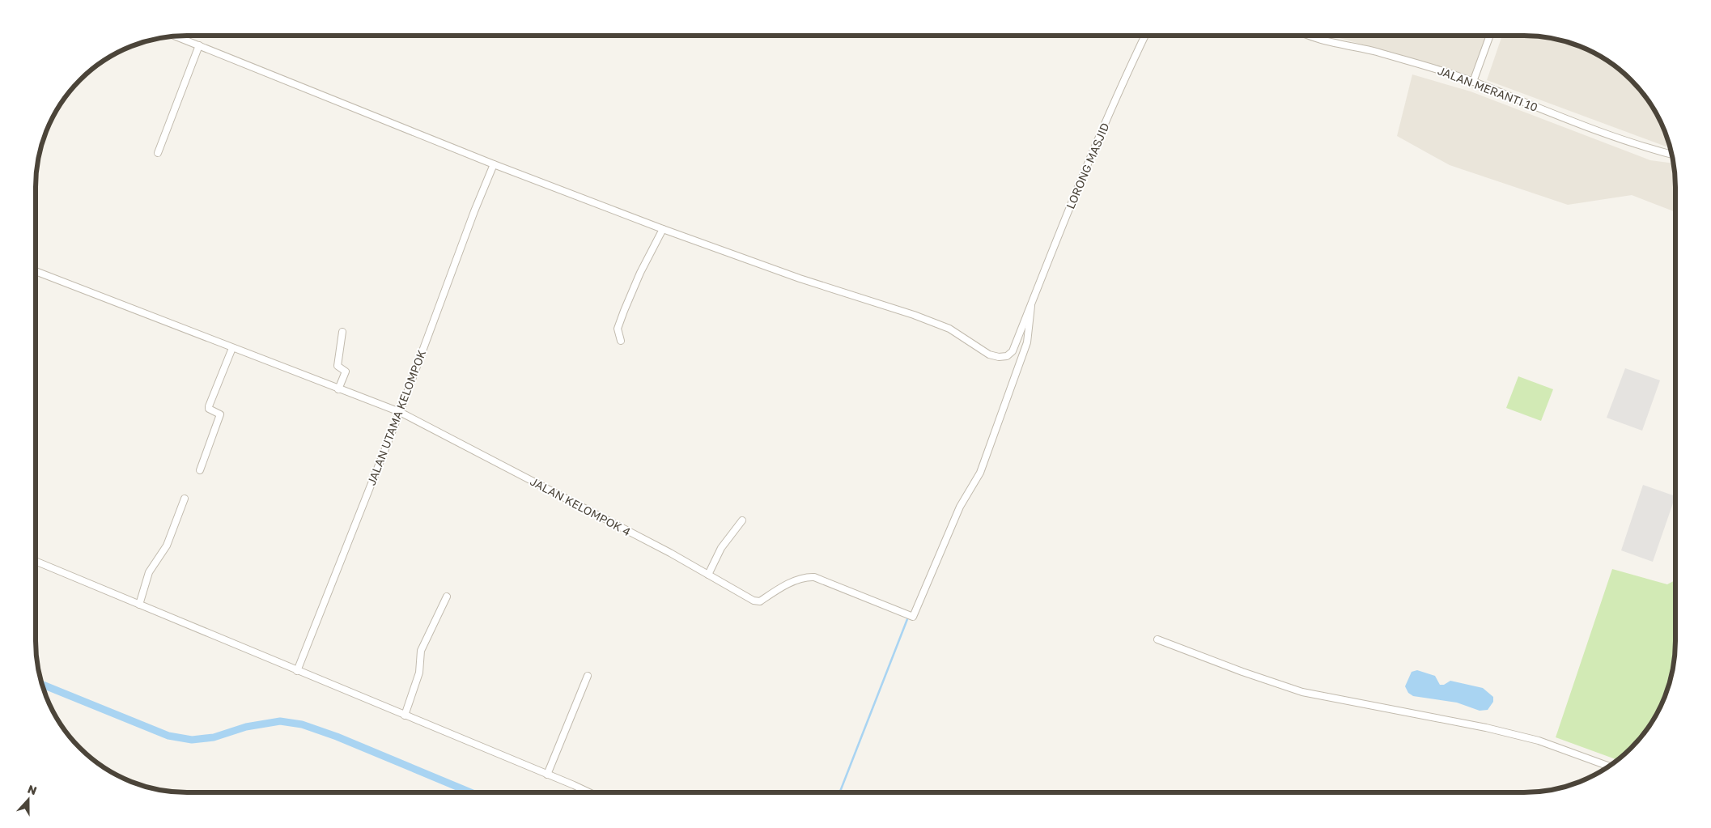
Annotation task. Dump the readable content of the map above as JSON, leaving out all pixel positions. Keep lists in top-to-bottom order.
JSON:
{
  "streets": {
    "street": [
      "JALAN MERANTI 10",
      "LORONG MASJID",
      "JALAN UTAMA KELOMPOK",
      "JALAN KELOMPOK 4"
    ]
  },
  "crossings": [
    ["LORONG MASJID", "JALAN KELOMPOK 4"],
    ["JALAN UTAMA KELOMPOK", "JALAN KELOMPOK 4"]
  ],
  "north": "top"
}
